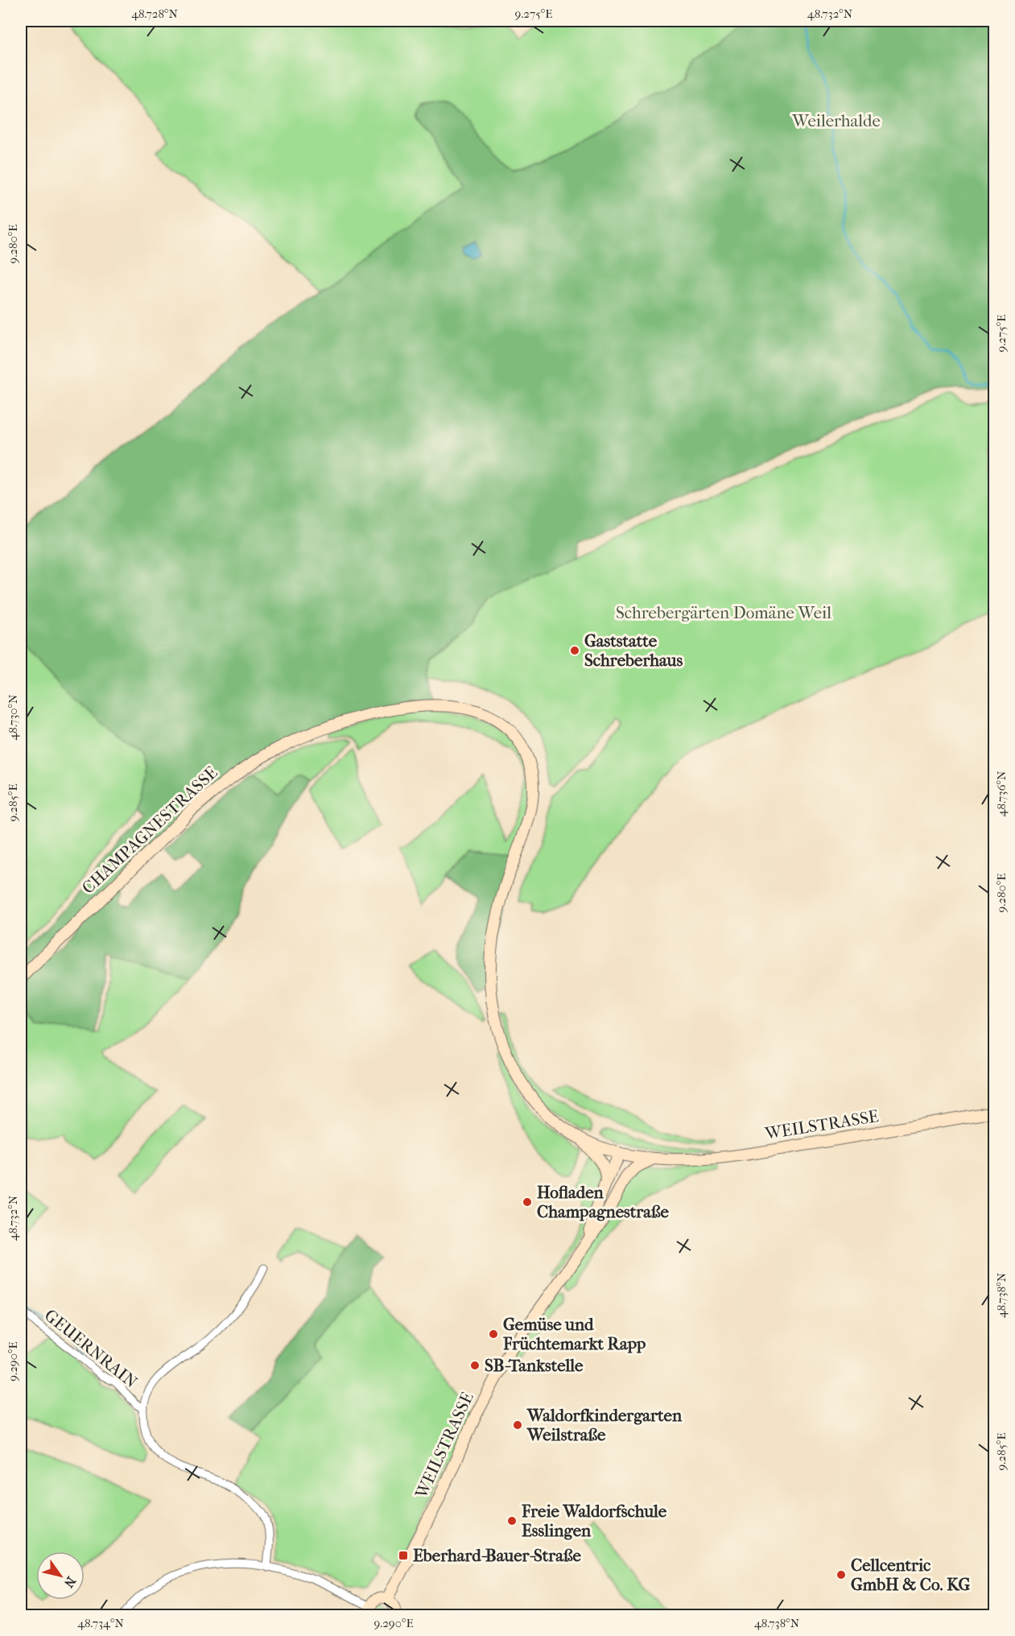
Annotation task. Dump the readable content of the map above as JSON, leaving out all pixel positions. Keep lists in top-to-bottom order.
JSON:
{
  "streets": {
    "main road": ["CHAMPAGNESTRASSE", "WEILSTRASSE"],
    "street": ["GEUERNRAIN"]
  },
  "crossings": [
    ["CHAMPAGNESTRASSE", "WEILSTRASSE"]
  ],
  "parks": ["Weilerhalde", "Schrebergärten Domäne Weil"],
  "places": {
    "other": [
      "Gaststatte Schreberhaus",
      "Hofladen Champagnestraße",
      "Gemüse und Früchtemarkt Rapp",
      "SB-Tankstelle",
      "Waldorfkindergarten Weilstraße",
      "Freie Waldorfschule Esslingen",
      "Cellcentric GmbH & Co. KG"
    ],
    "transit": ["Eberhard-Bauer-Straße"]
  },
  "north": "bottom right",
  "coordinates": [
    "48.728°N",
    "9.275°E",
    "48.732°N",
    "9.280°E",
    "48.730°N",
    "48.736°N",
    "9.285°E",
    "48.738°N",
    "9.290°E",
    "48.734°N"
  ]
}
